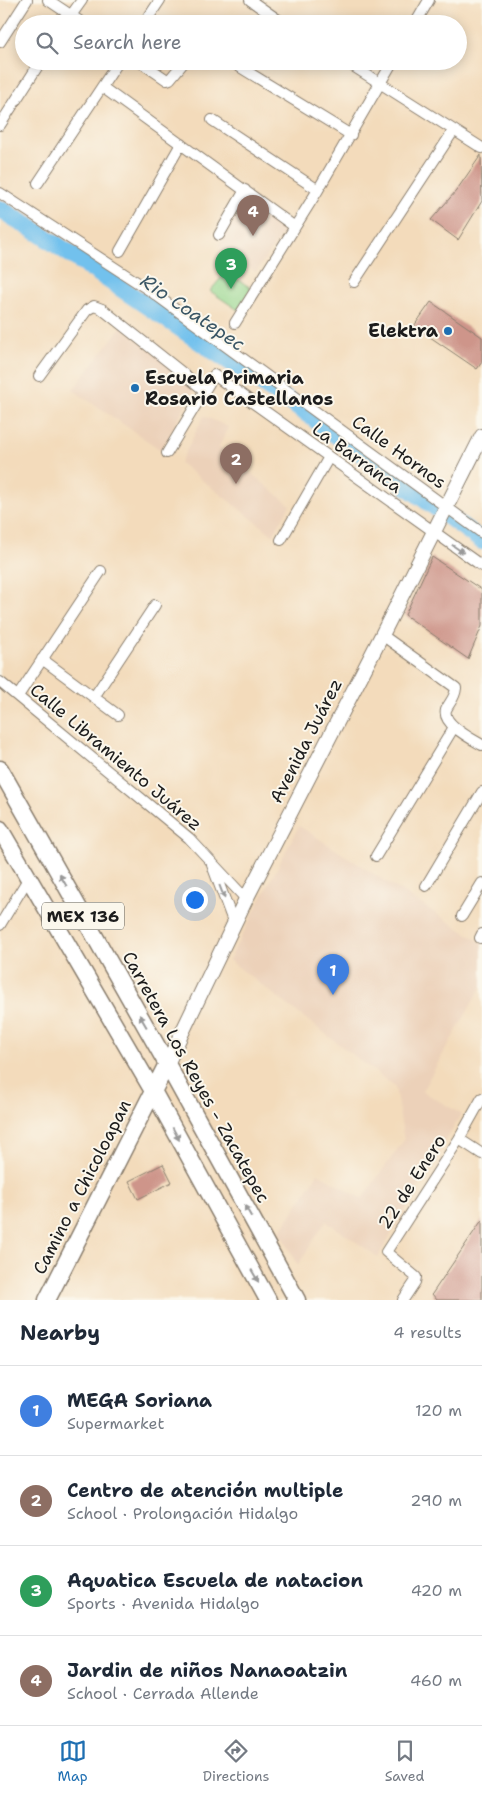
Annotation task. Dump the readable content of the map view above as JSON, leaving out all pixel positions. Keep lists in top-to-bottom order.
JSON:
{
  "streets": {
    "main road": ["MEX 136", "Carretera Los Reyes - Zacatepec", "Camino a Chicoloapan"],
    "street": [
      "Calle Hornos",
      "La Barranca",
      "Avenida Juárez",
      "Calle Libramiento Juárez",
      "22 de Enero"
    ]
  },
  "crossings": [
    ["Calle Hornos", "Avenida Juárez"],
    ["La Barranca", "Avenida Juárez"],
    ["Avenida Juárez", "Calle Libramiento Juárez"],
    ["Avenida Juárez", "Carretera Los Reyes - Zacatepec"],
    ["Avenida Juárez", "Camino a Chicoloapan"],
    ["MEX 136", "Camino a Chicoloapan"],
    ["Carretera Los Reyes - Zacatepec", "Camino a Chicoloapan"]
  ],
  "water": ["Rio Coatepec"],
  "places": ["Elektra", "Escuela Primaria Rosario Castellanos"],
  "page": {
    "search": "Search here",
    "pins": [
      "4",
      "3",
      "2",
      "1"
    ],
    "heading": ["Nearby", "4 results"],
    "list": [
      {
        "mark": "1",
        "name": "MEGA Soriana",
        "note": "Supermarket",
        "value": "120 m"
      },
      {
        "mark": "2",
        "name": "Centro de atención multiple",
        "note": "School · Prolongación Hidalgo",
        "value": "290 m"
      },
      {
        "mark": "3",
        "name": "Aquatica Escuela de natacion",
        "note": "Sports · Avenida Hidalgo",
        "value": "420 m"
      },
      {
        "mark": "4",
        "name": "Jardin de niños Nanaoatzin",
        "note": "School · Cerrada Allende",
        "value": "460 m"
      }
    ],
    "nav": ["Map", "Directions", "Saved"]
  }
}
